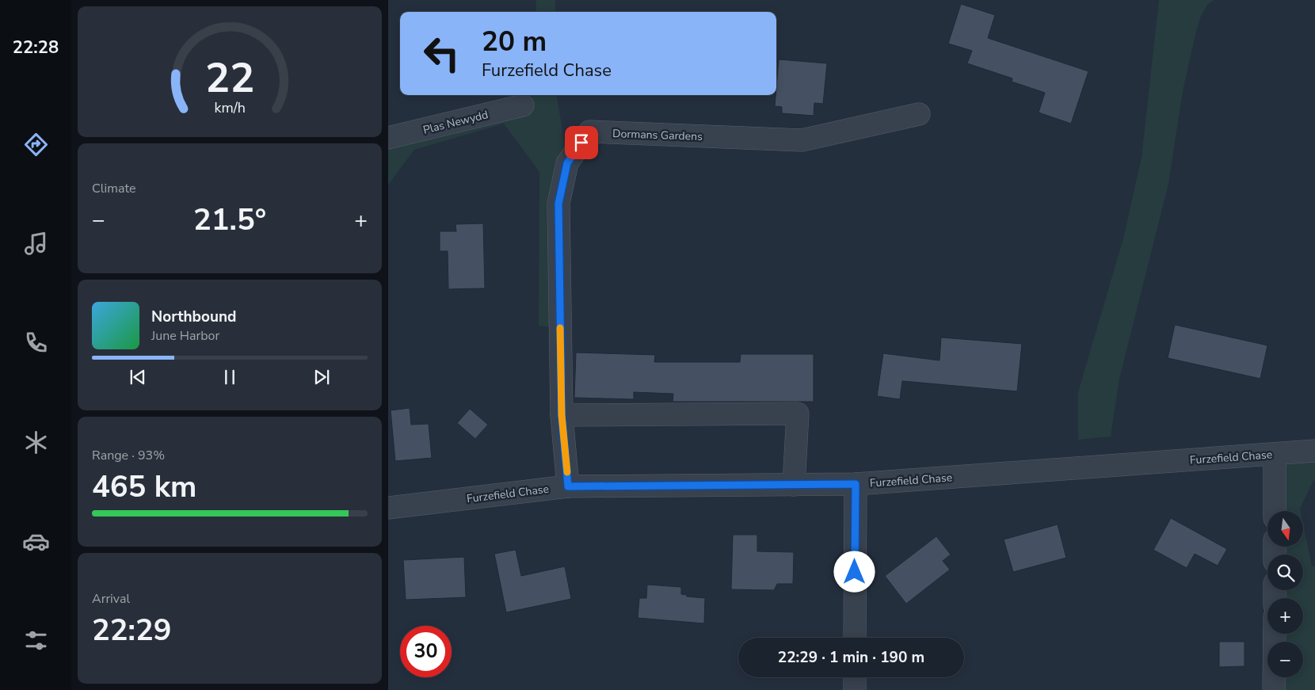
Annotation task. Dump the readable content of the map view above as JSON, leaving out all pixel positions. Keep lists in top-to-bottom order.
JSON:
{
  "streets": {
    "street": ["Plas Newydd", "Dormans Gardens", "Furzefield Chase"]
  },
  "crossings": [
    ["Dormans Gardens", "Furzefield Chase"]
  ],
  "north": "bottom",
  "page": {
    "tabs": "22:28",
    "turn": ["20 m", "Furzefield Chase"],
    "tile": [
      "Climate",
      ["Range · 93%", "465 km"],
      ["Arrival", "22:29"]
    ],
    "heat": ["−", "21.5°", "+"],
    "song": ["Northbound", "June Harbor"],
    "map_buttons": ["+", "−"],
    "limit": "30",
    "trip": "22:29 · 1 min · 190 m",
    "gauge": ["22", "km/h"]
  }
}
